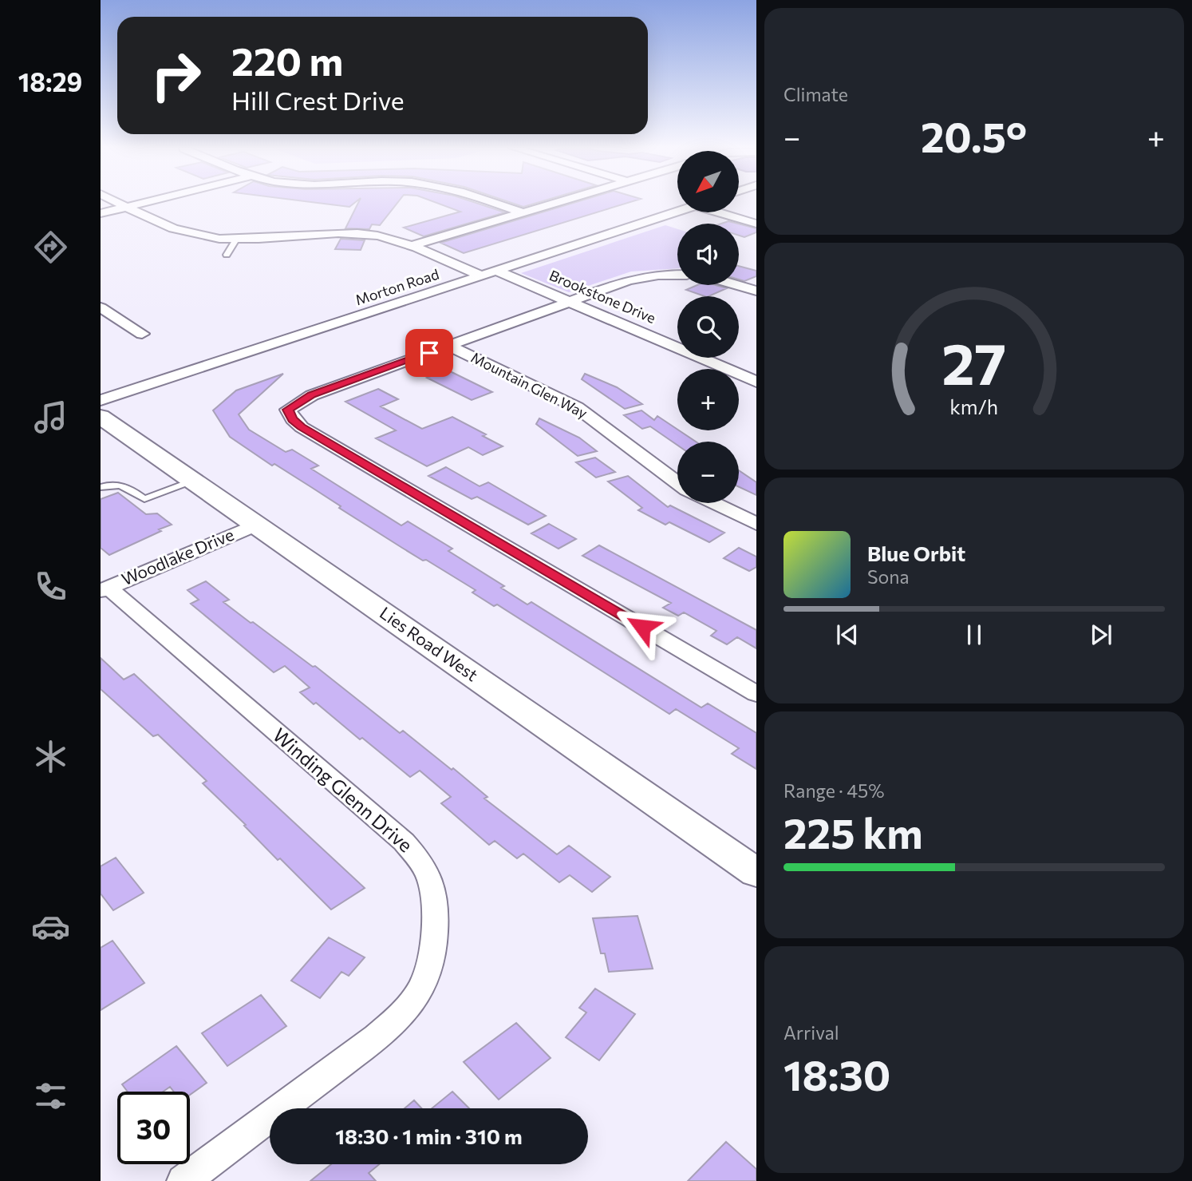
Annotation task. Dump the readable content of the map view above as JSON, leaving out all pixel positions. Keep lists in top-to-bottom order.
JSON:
{
  "streets": {
    "street": [
      "Morton Road",
      "Brookstone Drive",
      "Mountain Glen Way",
      "Woodlake Drive",
      "Lies Road West",
      "Winding Glenn Drive"
    ]
  },
  "crossings": [
    ["Morton Road", "Brookstone Drive"],
    ["Woodlake Drive", "Lies Road West"],
    ["Woodlake Drive", "Winding Glenn Drive"]
  ],
  "north": "bottom left",
  "page": {
    "tabs": "18:29",
    "tile": [
      "Climate",
      ["Range · 45%", "225 km"],
      ["Arrival", "18:30"]
    ],
    "turn": ["220 m", "Hill Crest Drive"],
    "heat": ["−", "20.5°", "+"],
    "map_buttons": ["+", "−"],
    "song": ["Blue Orbit", "Sona"],
    "limit": "30",
    "trip": "18:30 · 1 min · 310 m",
    "gauge": ["27", "km/h"]
  }
}
